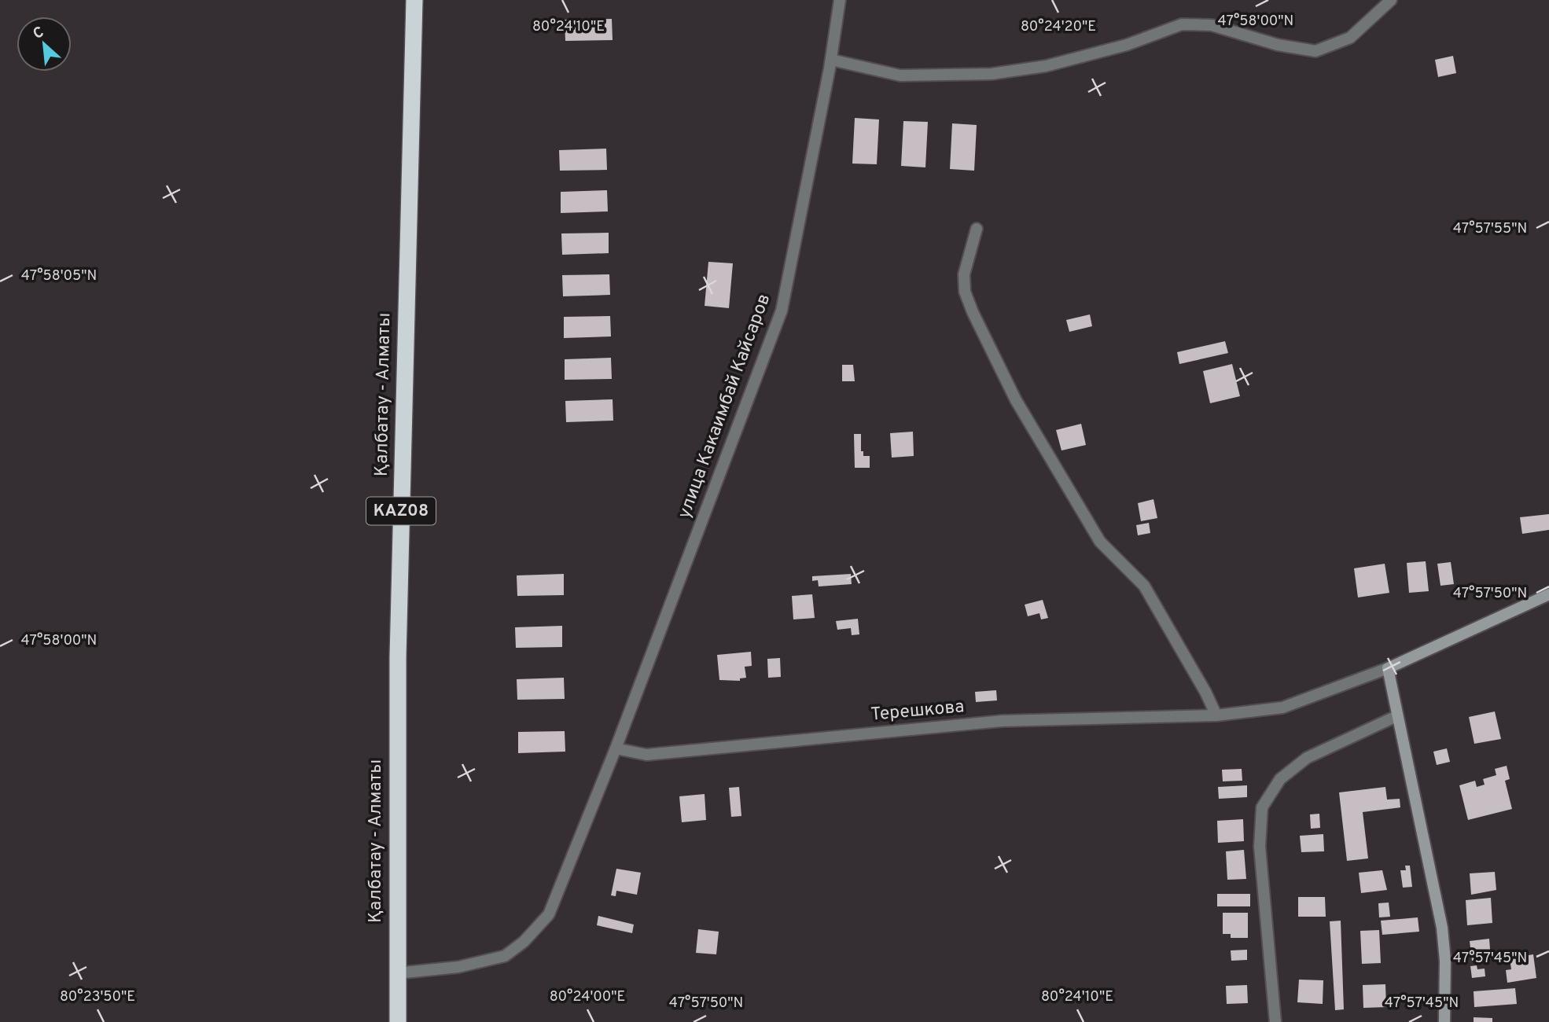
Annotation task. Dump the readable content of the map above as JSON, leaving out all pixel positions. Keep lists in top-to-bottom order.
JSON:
{
  "streets": {
    "highway": ["Қалбатау - Алматы", "KAZ08"],
    "street": ["улица Какаимбай Кайсаров", "Терешкова"]
  },
  "crossings": [
    ["улица Какаимбай Кайсаров", "Терешкова"]
  ],
  "north": "top left",
  "coordinates": [
    "47°58'00\"N",
    "80°24'10\"E",
    "80°24'20\"E",
    "47°57'55\"N",
    "47°58'05\"N",
    "47°57'50\"N",
    "47°57'45\"N",
    "80°23'50\"E",
    "80°24'00\"E"
  ]
}
